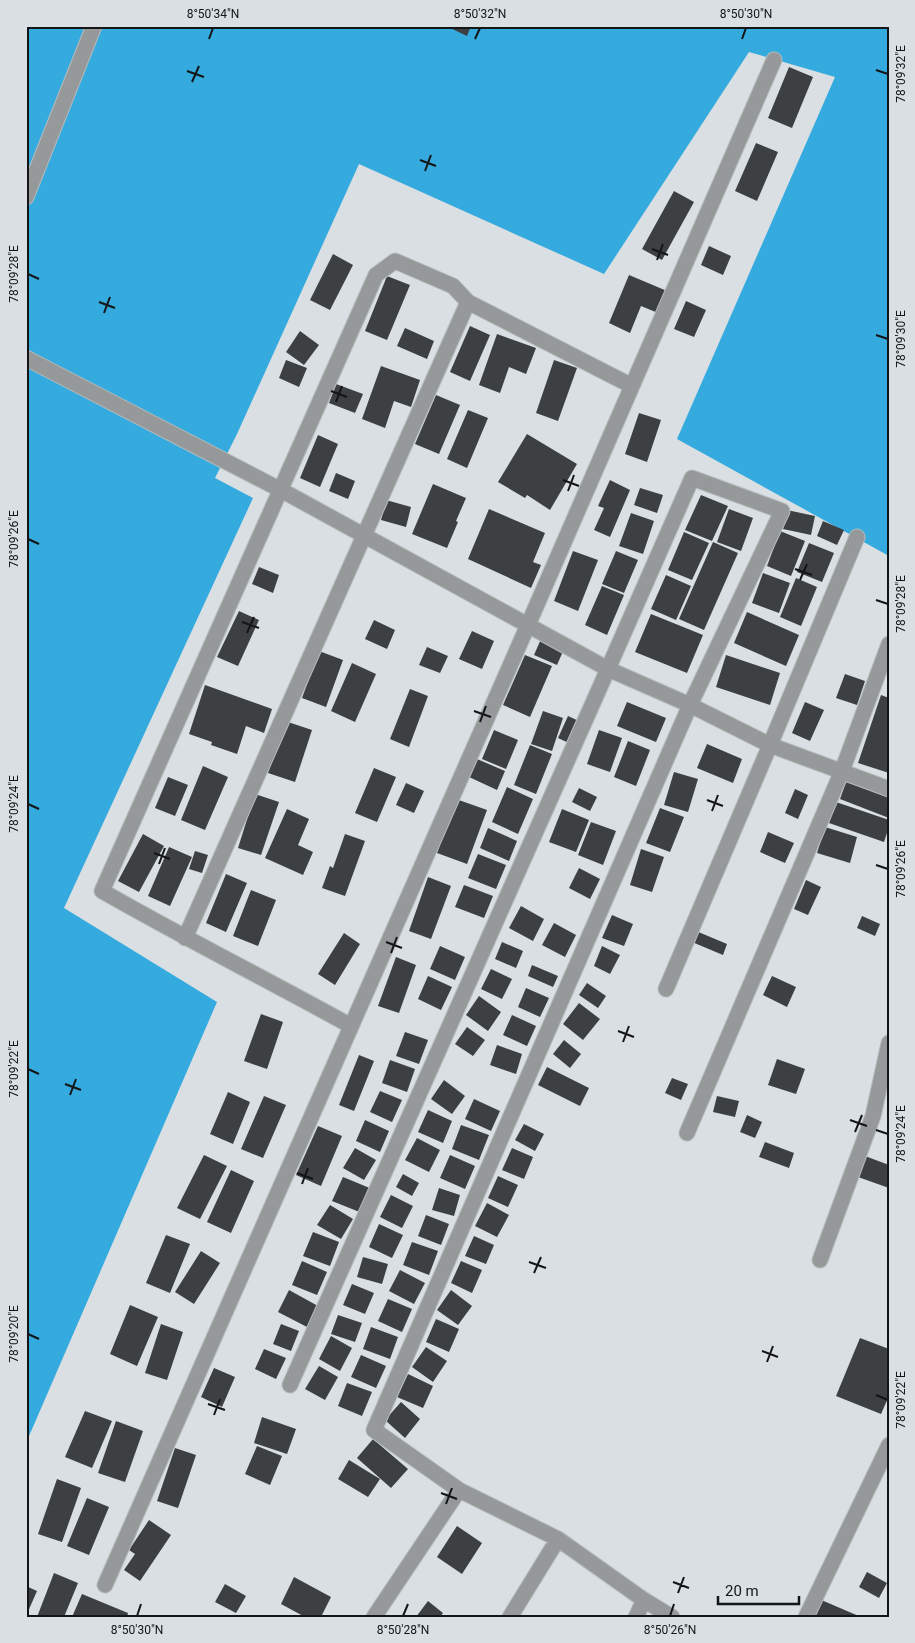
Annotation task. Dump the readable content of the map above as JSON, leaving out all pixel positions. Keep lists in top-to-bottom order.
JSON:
{
  "scale_bar": "20 m",
  "coordinates": [
    "8°50'34\"N",
    "8°50'32\"N",
    "8°50'30\"N",
    "78°09'32\"E",
    "78°09'28\"E",
    "78°09'30\"E",
    "78°09'26\"E",
    "78°09'24\"E",
    "78°09'22\"E",
    "78°09'20\"E",
    "8°50'28\"N",
    "8°50'26\"N"
  ]
}
